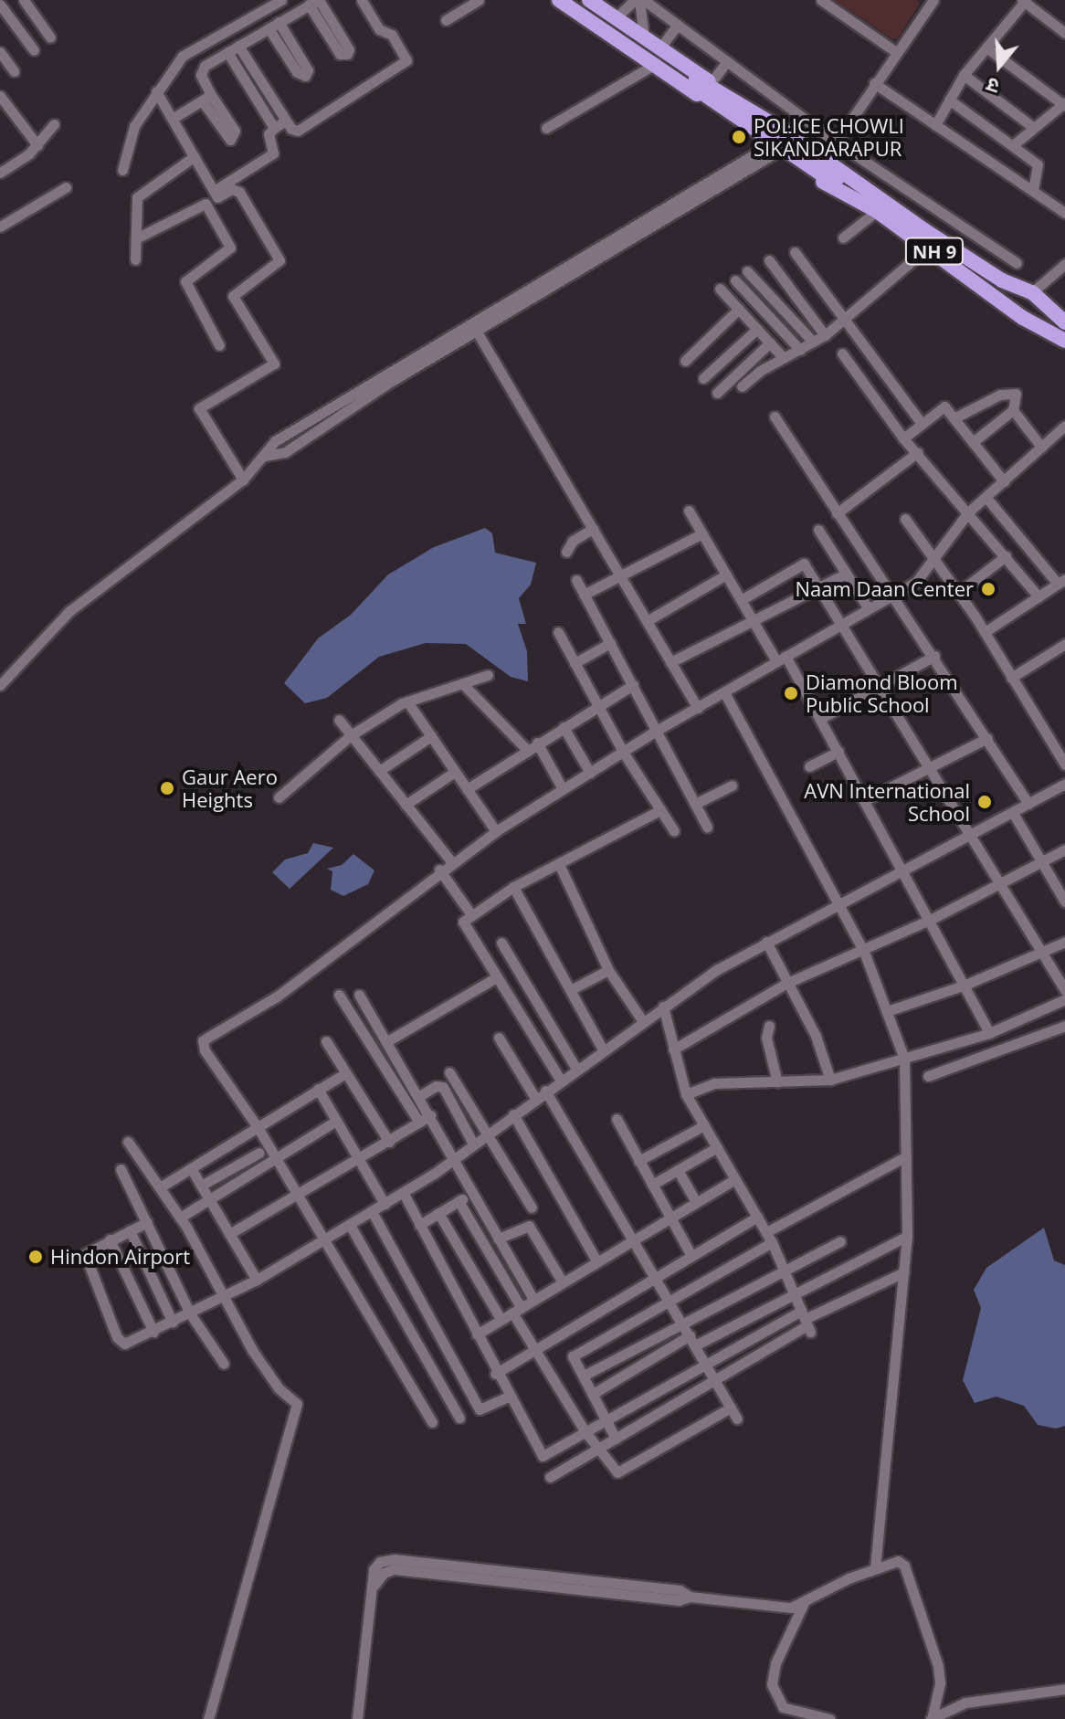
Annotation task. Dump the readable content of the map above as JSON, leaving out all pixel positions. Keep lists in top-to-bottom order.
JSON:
{
  "streets": {
    "highway": ["NH 9"]
  },
  "places": [
    "POLICE CHOWLI SIKANDARAPUR",
    "Naam Daan Center",
    "Diamond Bloom Public School",
    "Gaur Aero Heights",
    "AVN International School",
    "Hindon Airport"
  ],
  "north": "bottom"
}
